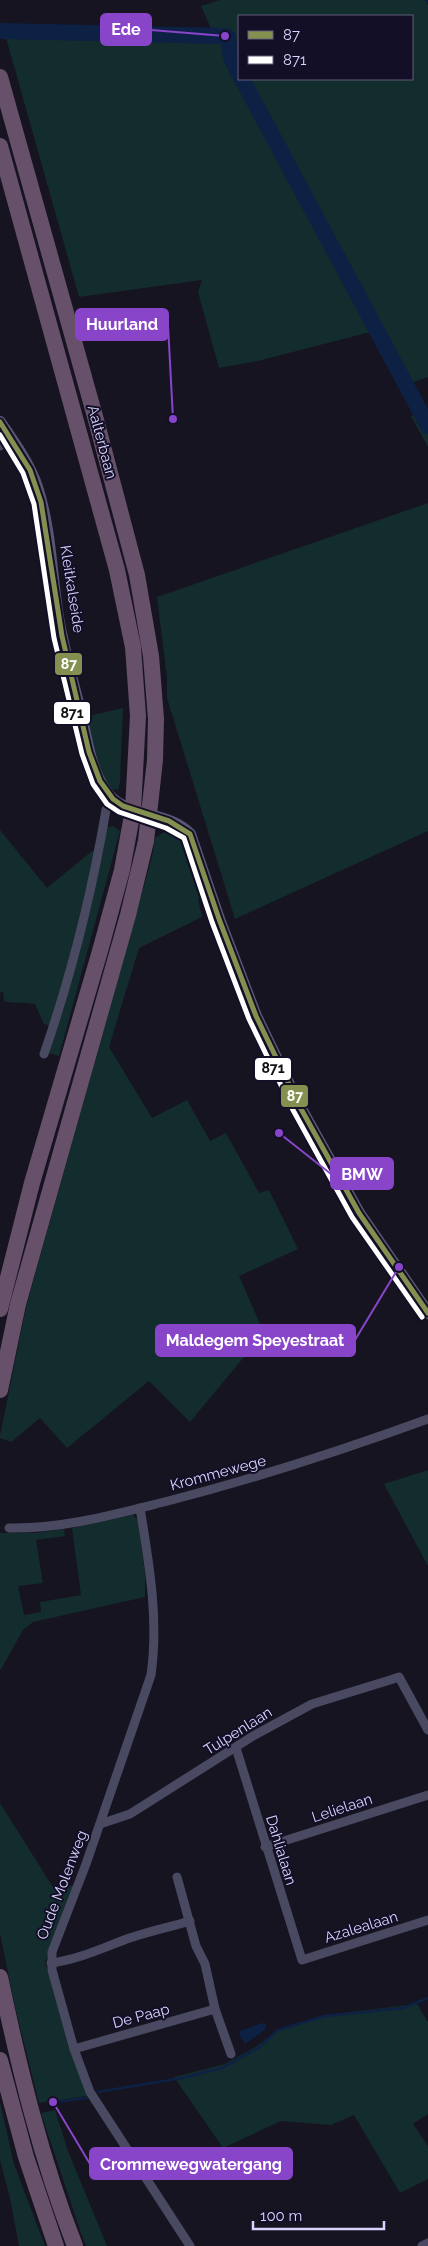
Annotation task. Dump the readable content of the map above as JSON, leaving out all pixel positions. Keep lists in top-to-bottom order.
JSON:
{
  "streets": {
    "highway": ["Aalterbaan"],
    "main road": ["Kleitkalseide"],
    "street": [
      "Krommewege",
      "Tulpenlaan",
      "Lelielaan",
      "Dahlialaan",
      "Oude Molenweg",
      "Azalealaan",
      "De Paap"
    ]
  },
  "crossings": [
    ["Aalterbaan", "Kleitkalseide"],
    ["Krommewege", "Oude Molenweg"],
    ["Tulpenlaan", "Dahlialaan"],
    ["Tulpenlaan", "Oude Molenweg"],
    ["Lelielaan", "Dahlialaan"],
    ["Dahlialaan", "Azalealaan"],
    ["Oude Molenweg", "De Paap"]
  ],
  "places": [
    "Ede",
    "Huurland",
    "BMW",
    "Maldegem Speyestraat",
    "Crommewegwatergang"
  ],
  "lines": ["transit line 87", "transit line 871"],
  "legend": ["87", "871"],
  "scale_bar": "100 m"
}
